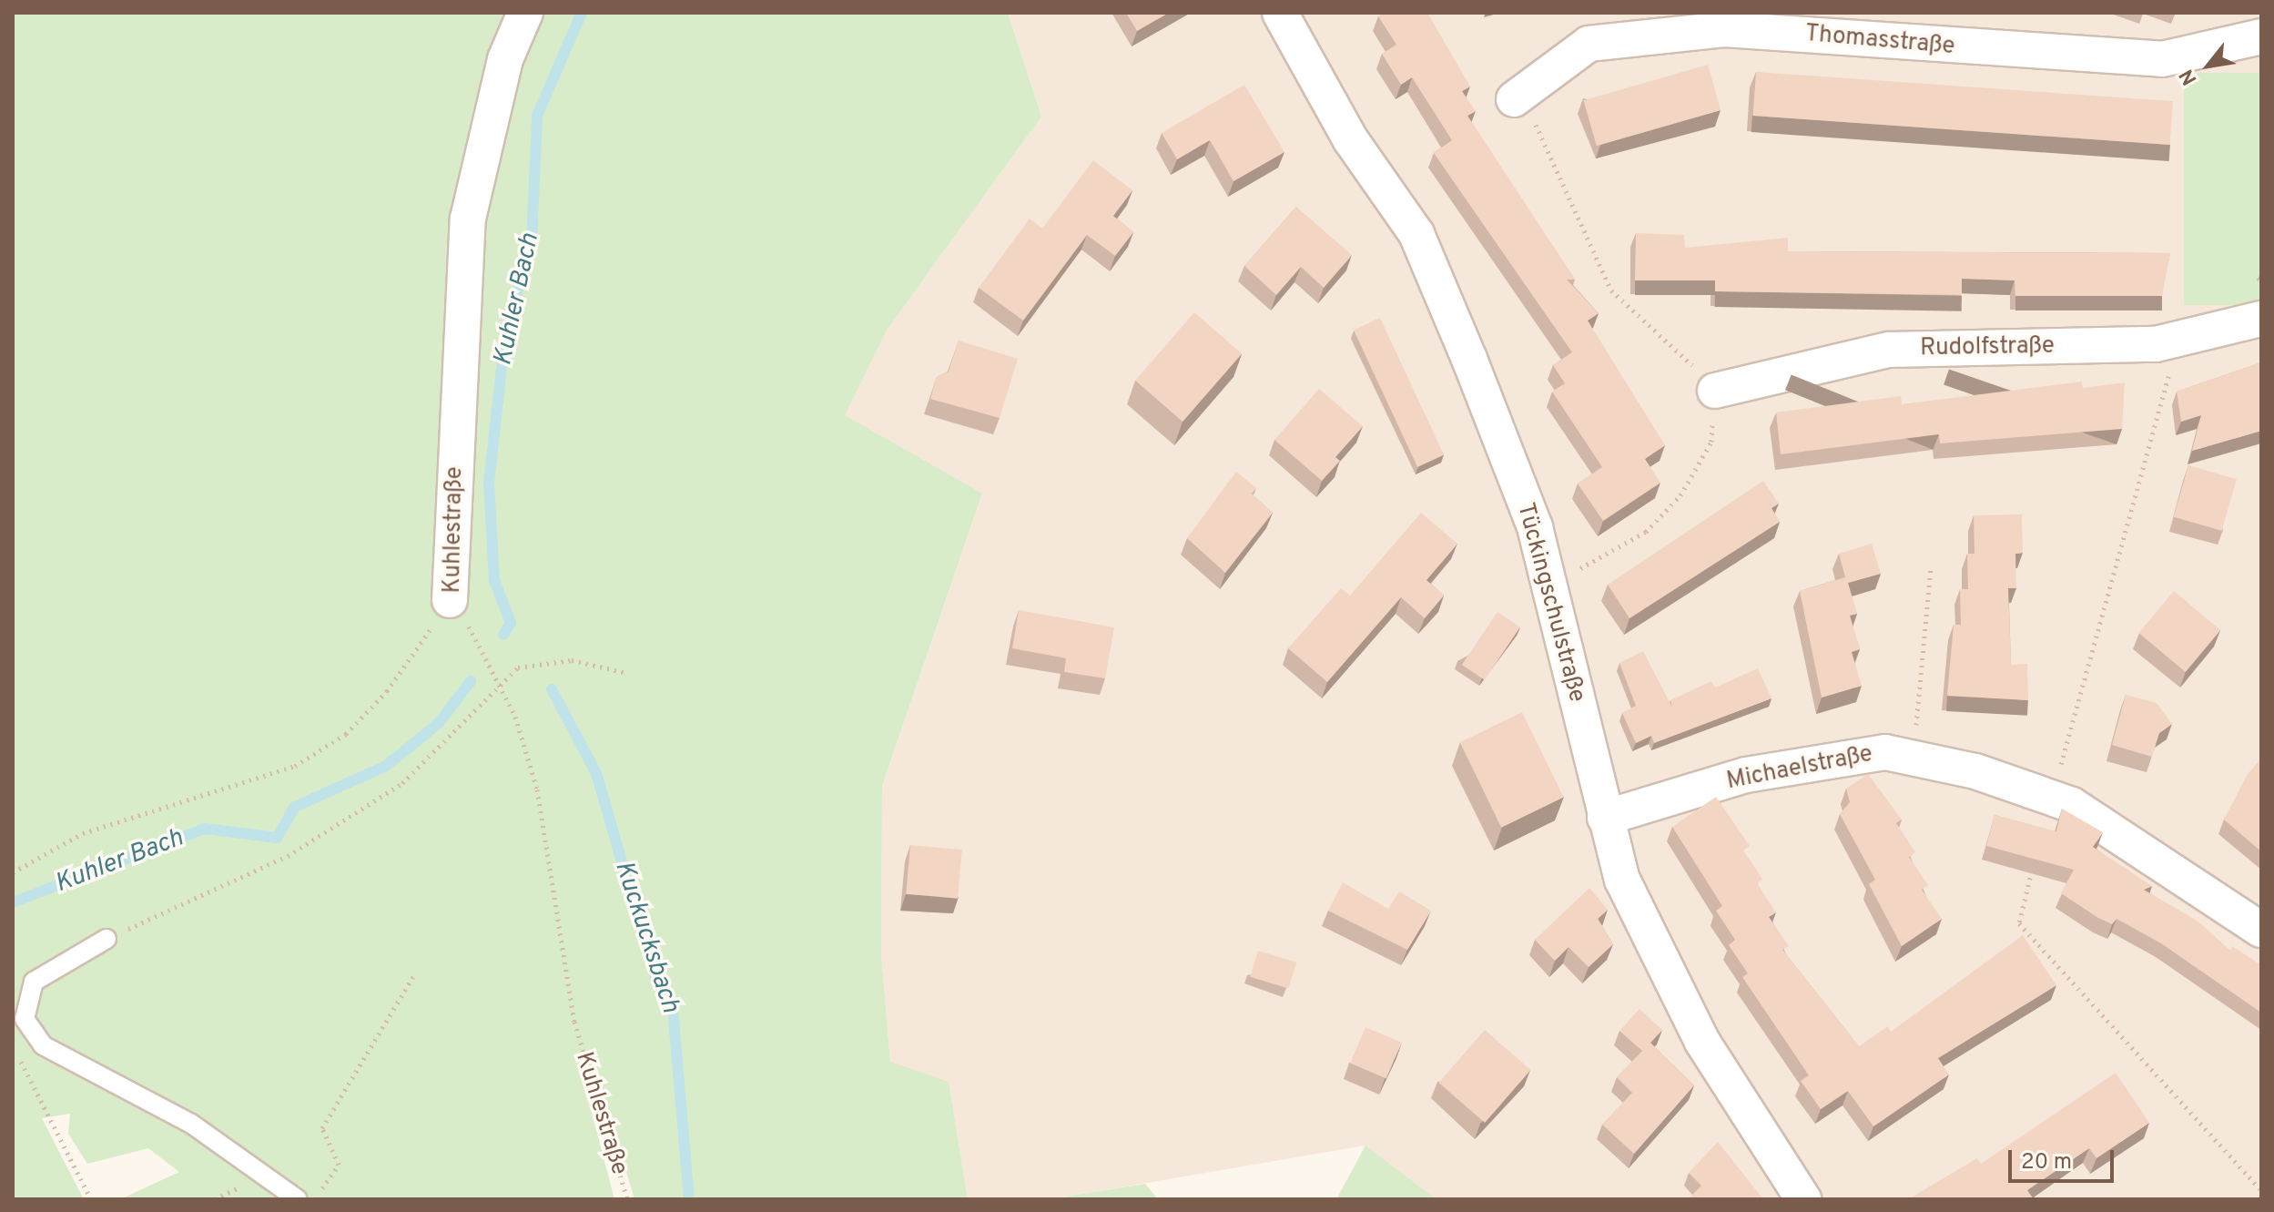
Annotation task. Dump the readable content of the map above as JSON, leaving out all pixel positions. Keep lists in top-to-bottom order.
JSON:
{
  "streets": {
    "street": [
      "Thomasstraße",
      "Rudolfstraße",
      "Kuhlestraße",
      "Tückingschulstraße",
      "Michaelstraße"
    ]
  },
  "crossings": [
    ["Tückingschulstraße", "Michaelstraße"]
  ],
  "water": ["Kuhler Bach", "Kuckucksbach"],
  "scale_bar": "20 m",
  "north": "bottom left"
}
